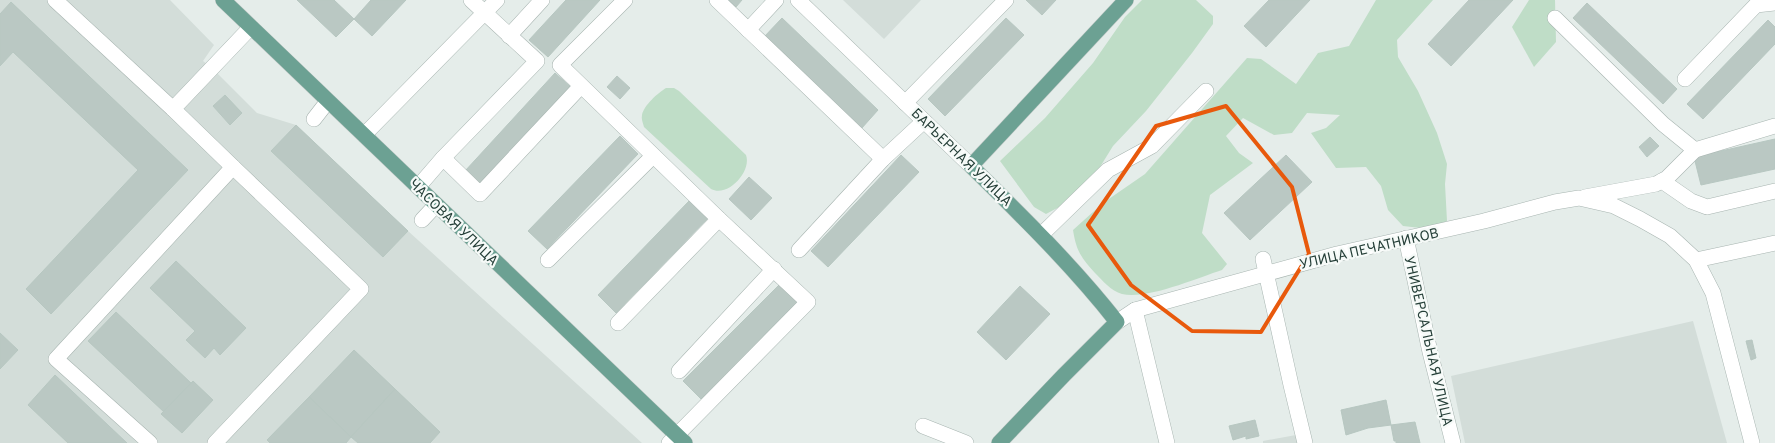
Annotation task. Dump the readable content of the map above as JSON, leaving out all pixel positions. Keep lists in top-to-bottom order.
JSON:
{
  "streets": {
    "main road": ["БАРЬЕРНАЯ УЛИЦА", "ЧАСОВАЯ УЛИЦА", "УЛИЦА ПЕЧАТНИКОВ"],
    "street": ["УНИВЕРСАЛЬНАЯ УЛИЦА"]
  },
  "crossings": [
    ["БАРЬЕРНАЯ УЛИЦА", "УЛИЦА ПЕЧАТНИКОВ"],
    ["УЛИЦА ПЕЧАТНИКОВ", "УНИВЕРСАЛЬНАЯ УЛИЦА"]
  ]
}
